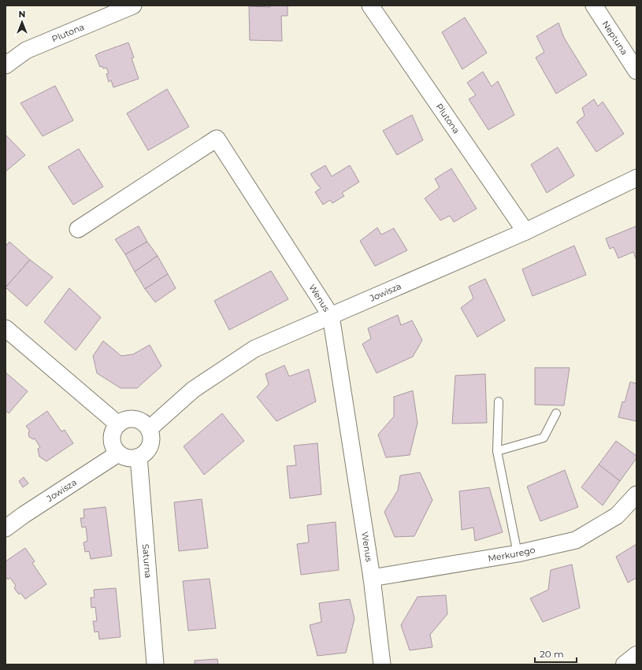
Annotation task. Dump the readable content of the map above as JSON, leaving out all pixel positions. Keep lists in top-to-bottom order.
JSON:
{
  "streets": {
    "street": [
      "Plutona",
      "Neptuna",
      "Jowisza",
      "Wenus",
      "Merkurego",
      "Saturna"
    ]
  },
  "crossings": [
    ["Plutona", "Jowisza"],
    ["Jowisza", "Wenus"],
    ["Jowisza", "Saturna"],
    ["Wenus", "Merkurego"]
  ],
  "scale_bar": "20 m",
  "north": "top"
}
